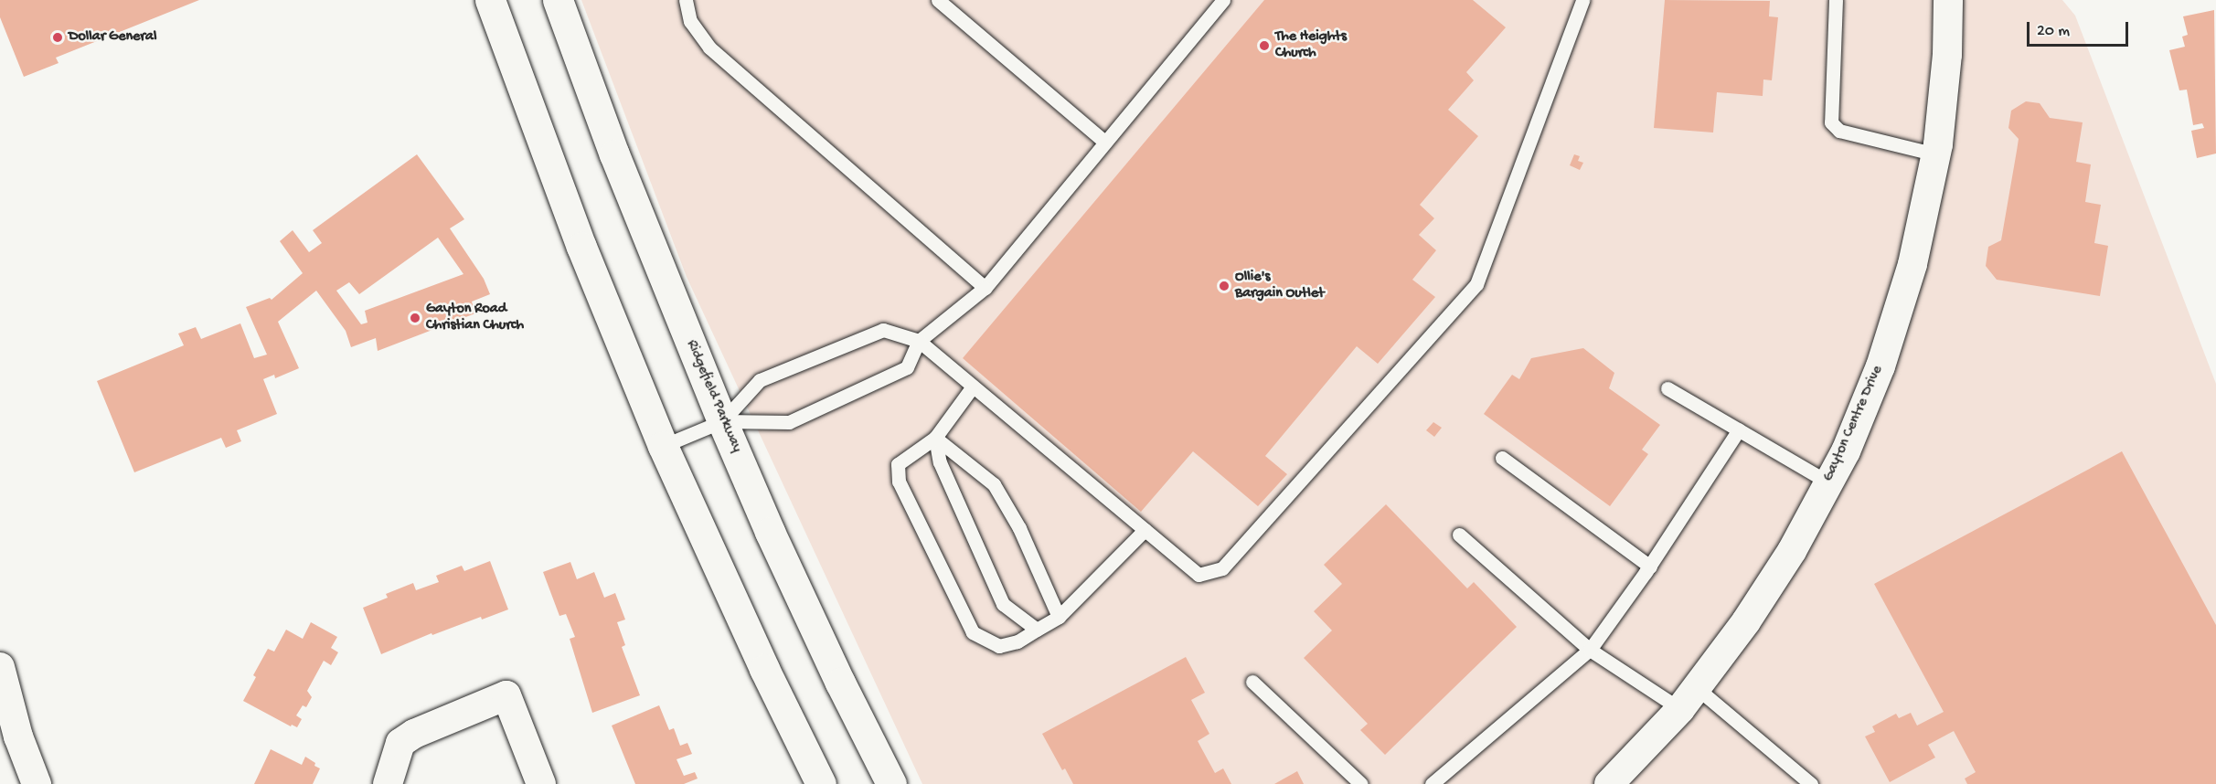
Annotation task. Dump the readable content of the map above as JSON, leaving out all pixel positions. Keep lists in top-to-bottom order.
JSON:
{
  "streets": {
    "main road": ["Ridgefield Parkway"],
    "street": ["Gayton Centre Drive"]
  },
  "places": [
    "Dollar General",
    "The Heights Church",
    "Ollie's Bargain Outlet",
    "Gayton Road Christian Church"
  ],
  "scale_bar": "20 m"
}
